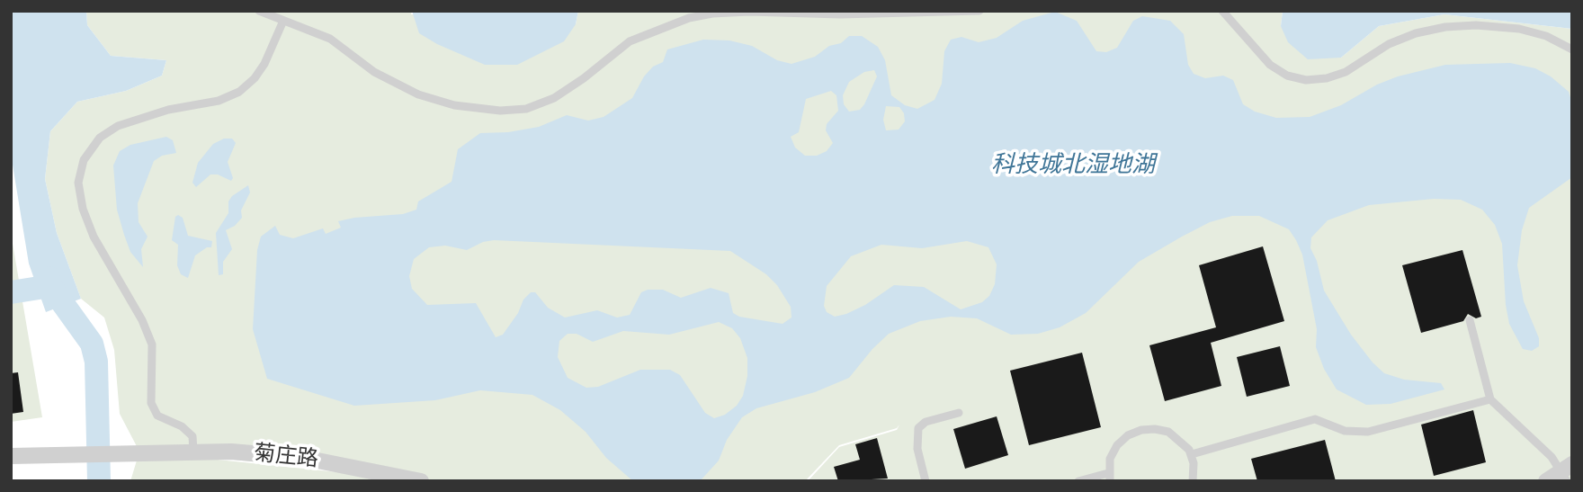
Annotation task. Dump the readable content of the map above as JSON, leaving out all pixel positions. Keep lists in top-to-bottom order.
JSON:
{
  "streets": {
    "street": ["菊庄路"]
  },
  "water": ["科技城北湿地湖"]
}
